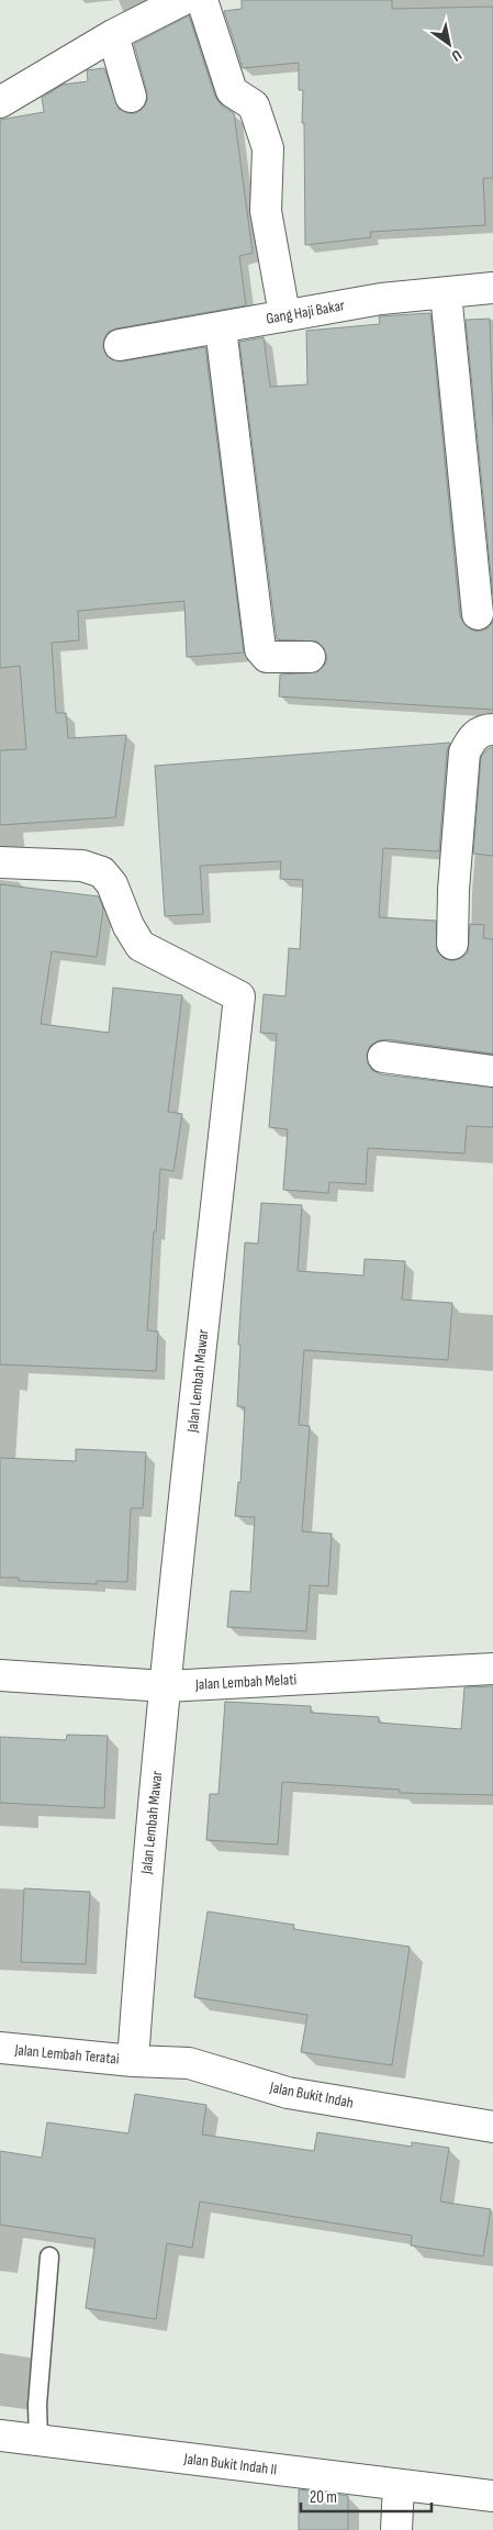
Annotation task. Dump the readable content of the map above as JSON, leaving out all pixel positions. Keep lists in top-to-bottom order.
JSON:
{
  "streets": {
    "street": [
      "Gang Haji Bakar",
      "Jalan Lembah Mawar",
      "Jalan Lembah Melati",
      "Jalan Lembah Teratai",
      "Jalan Bukit Indah",
      "Jalan Bukit Indah II"
    ]
  },
  "crossings": [
    ["Jalan Lembah Mawar", "Jalan Lembah Melati"],
    ["Jalan Lembah Mawar", "Jalan Lembah Teratai"],
    ["Jalan Lembah Mawar", "Jalan Bukit Indah"],
    ["Jalan Lembah Teratai", "Jalan Bukit Indah"]
  ],
  "scale_bar": "20 m",
  "north": "bottom right"
}
